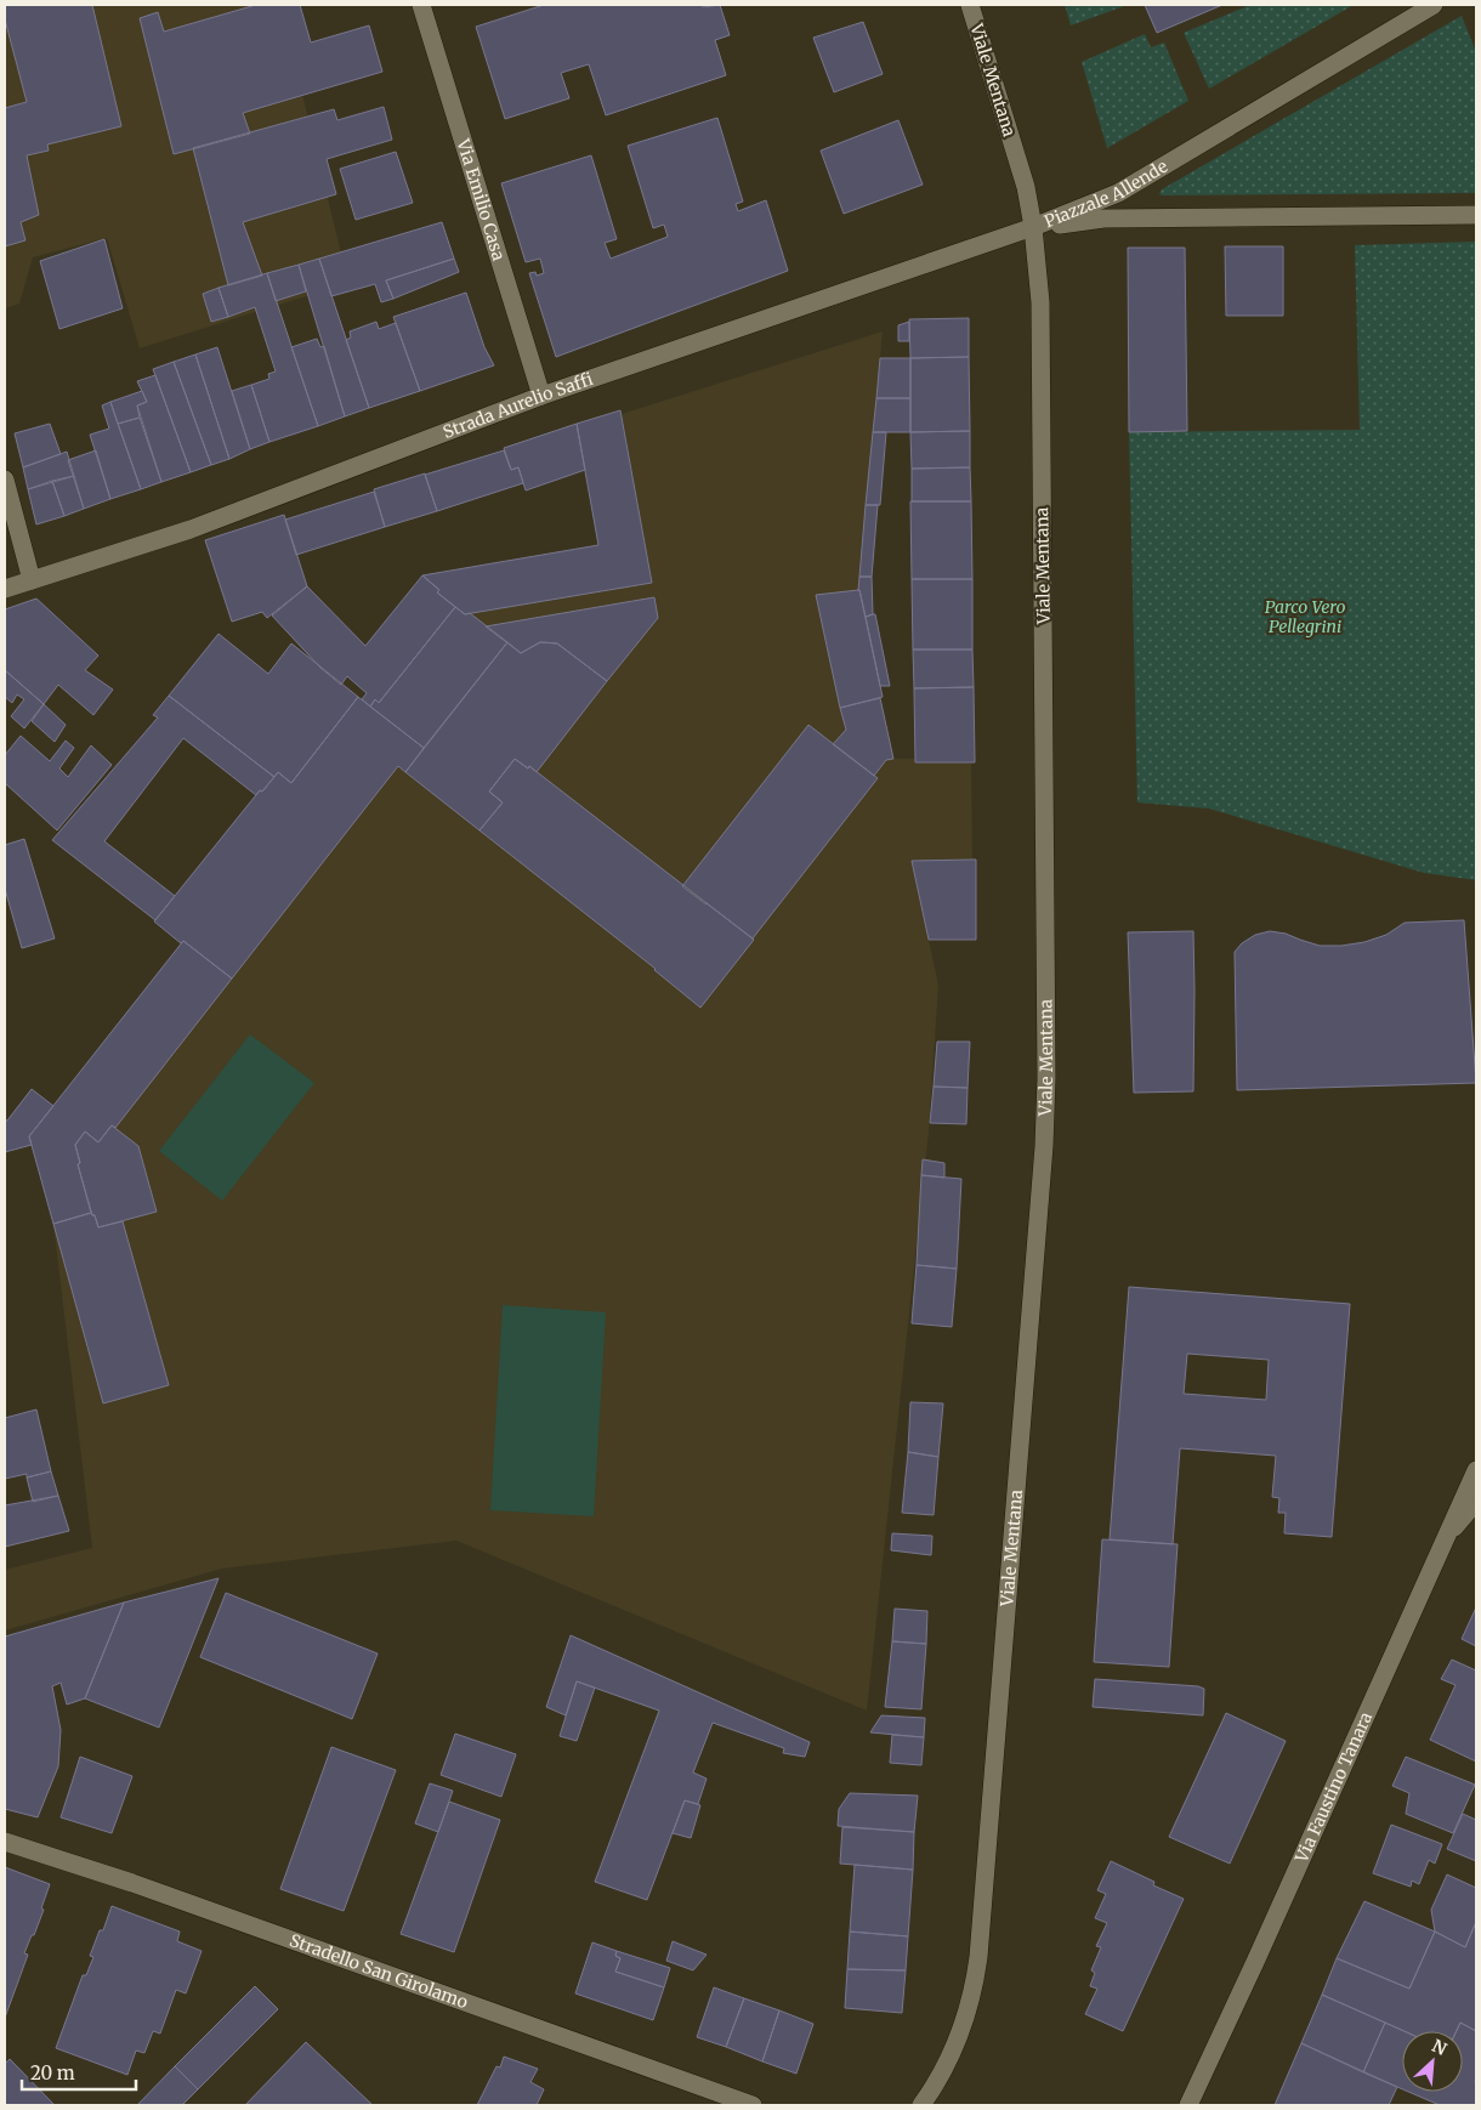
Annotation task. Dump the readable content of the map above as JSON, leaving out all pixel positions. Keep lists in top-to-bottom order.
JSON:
{
  "streets": {
    "street": [
      "Viale Mentana",
      "Piazzale Allende",
      "Via Emilio Casa",
      "Strada Aurelio Saffi",
      "Via Faustino Tanara",
      "Stradello San Girolamo"
    ]
  },
  "crossings": [
    ["Viale Mentana", "Piazzale Allende"],
    ["Viale Mentana", "Strada Aurelio Saffi"],
    ["Piazzale Allende", "Strada Aurelio Saffi"],
    ["Via Emilio Casa", "Strada Aurelio Saffi"]
  ],
  "parks": ["Parco Vero Pellegrini"],
  "scale_bar": "20 m",
  "north": "top right"
}
